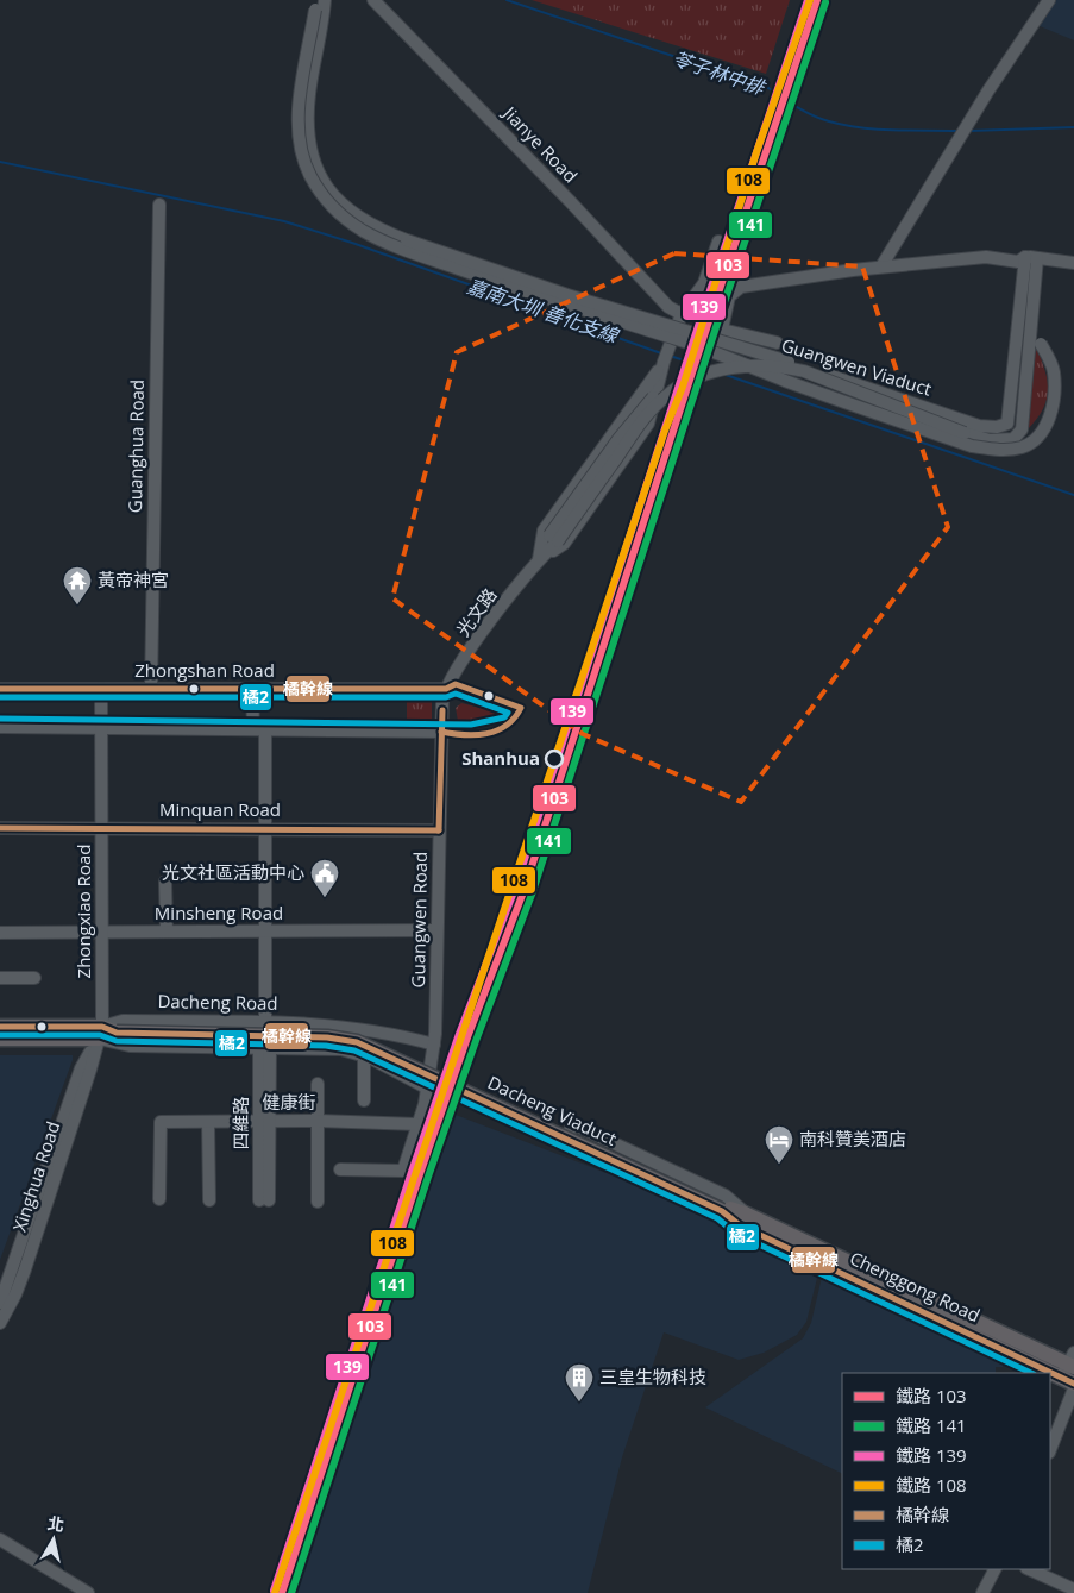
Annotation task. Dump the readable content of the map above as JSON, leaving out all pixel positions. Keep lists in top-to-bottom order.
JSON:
{
  "streets": {
    "main road": ["Dacheng Road", "Dacheng Viaduct", "Chenggong Road"],
    "street": [
      "Jianye Road",
      "Guangwen Viaduct",
      "Guanghua Road",
      "光文路",
      "Zhongshan Road",
      "Minquan Road",
      "Zhongxiao Road",
      "Minsheng Road",
      "Guangwen Road",
      "健康街",
      "四維路",
      "Xinghua Road"
    ]
  },
  "crossings": [
    ["Guanghua Road", "Zhongshan Road"],
    ["光文路", "Zhongshan Road"],
    ["光文路", "Guangwen Road"],
    ["Zhongshan Road", "Zhongxiao Road"],
    ["Zhongshan Road", "Guangwen Road"],
    ["Minquan Road", "Zhongxiao Road"],
    ["Minquan Road", "Guangwen Road"],
    ["Zhongxiao Road", "Minsheng Road"],
    ["Zhongxiao Road", "Dacheng Road"],
    ["Zhongxiao Road", "Dacheng Viaduct"],
    ["Zhongxiao Road", "Xinghua Road"],
    ["Minsheng Road", "Guangwen Road"],
    ["Guangwen Road", "Dacheng Road"],
    ["Guangwen Road", "健康街"],
    ["Dacheng Road", "Dacheng Viaduct"],
    ["Dacheng Road", "四維路"],
    ["Dacheng Road", "Xinghua Road"],
    ["健康街", "四維路"],
    ["Dacheng Viaduct", "Xinghua Road"],
    ["Dacheng Viaduct", "Chenggong Road"]
  ],
  "water": ["苓子林中排", "嘉南大圳 善化支線"],
  "places": {
    "temple": ["黃帝神宮"],
    "other": ["Shanhua"],
    "public building": ["光文社區活動中心"],
    "hotel": ["南科贊美酒店"],
    "building": ["三皇生物科技"]
  },
  "lines": [
    "rail line 103",
    "rail line 139",
    "rail line 108",
    "rail line 141",
    "transit line 橘幹線",
    "transit line 橘2"
  ],
  "legend": [
    "鐵路 103",
    "鐵路 141",
    "鐵路 139",
    "鐵路 108",
    "橘幹線",
    "橘2"
  ],
  "north": "top"
}
